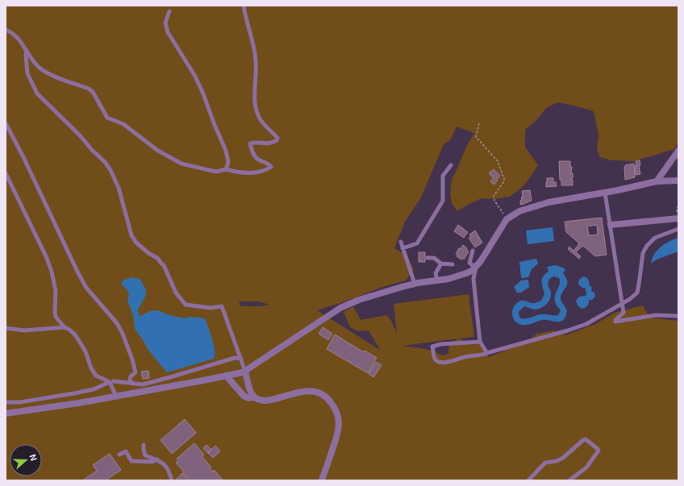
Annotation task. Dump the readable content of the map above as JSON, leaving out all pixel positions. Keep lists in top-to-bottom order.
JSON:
{
  "north": "right"
}
